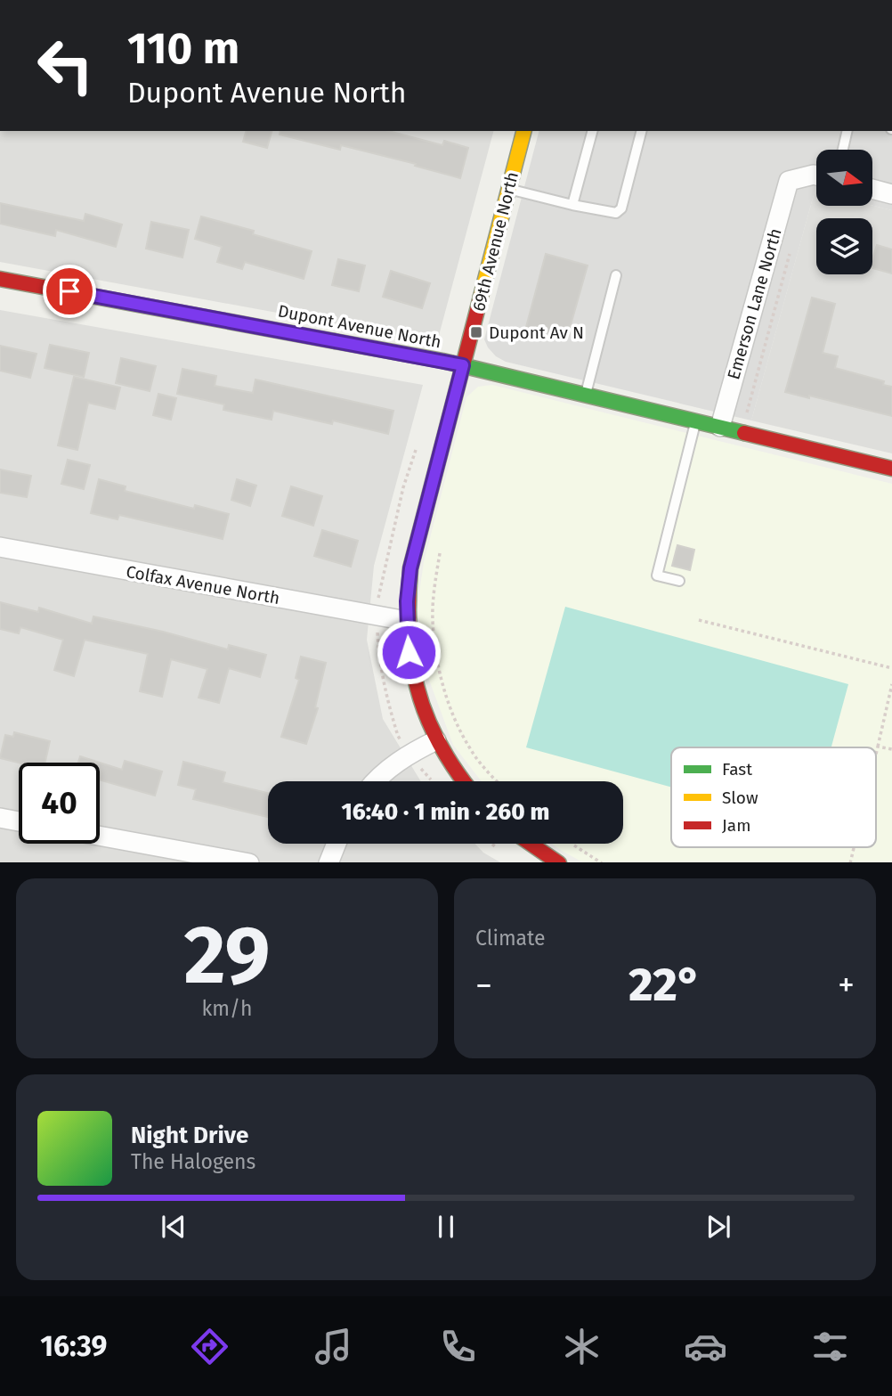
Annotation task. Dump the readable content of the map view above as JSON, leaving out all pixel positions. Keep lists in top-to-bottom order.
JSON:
{
  "streets": {
    "street": [
      "69th Avenue North",
      "Emerson Lane North",
      "Dupont Avenue North",
      "Colfax Avenue North"
    ]
  },
  "crossings": [
    ["69th Avenue North", "Dupont Avenue North"],
    ["69th Avenue North", "Colfax Avenue North"],
    ["Emerson Lane North", "Dupont Avenue North"]
  ],
  "places": {
    "transit": ["Dupont Av N"]
  },
  "legend": ["Fast", "Slow", "Jam"],
  "north": "right",
  "page": {
    "turn": ["110 m", "Dupont Avenue North"],
    "limit": "40",
    "trip": "16:40 · 1 min · 260 m",
    "tile": [
      ["29", "km/h"],
      "Climate"
    ],
    "heat": ["−", "22°", "+"],
    "song": ["Night Drive", "The Halogens"],
    "tabs": "16:39"
  }
}
